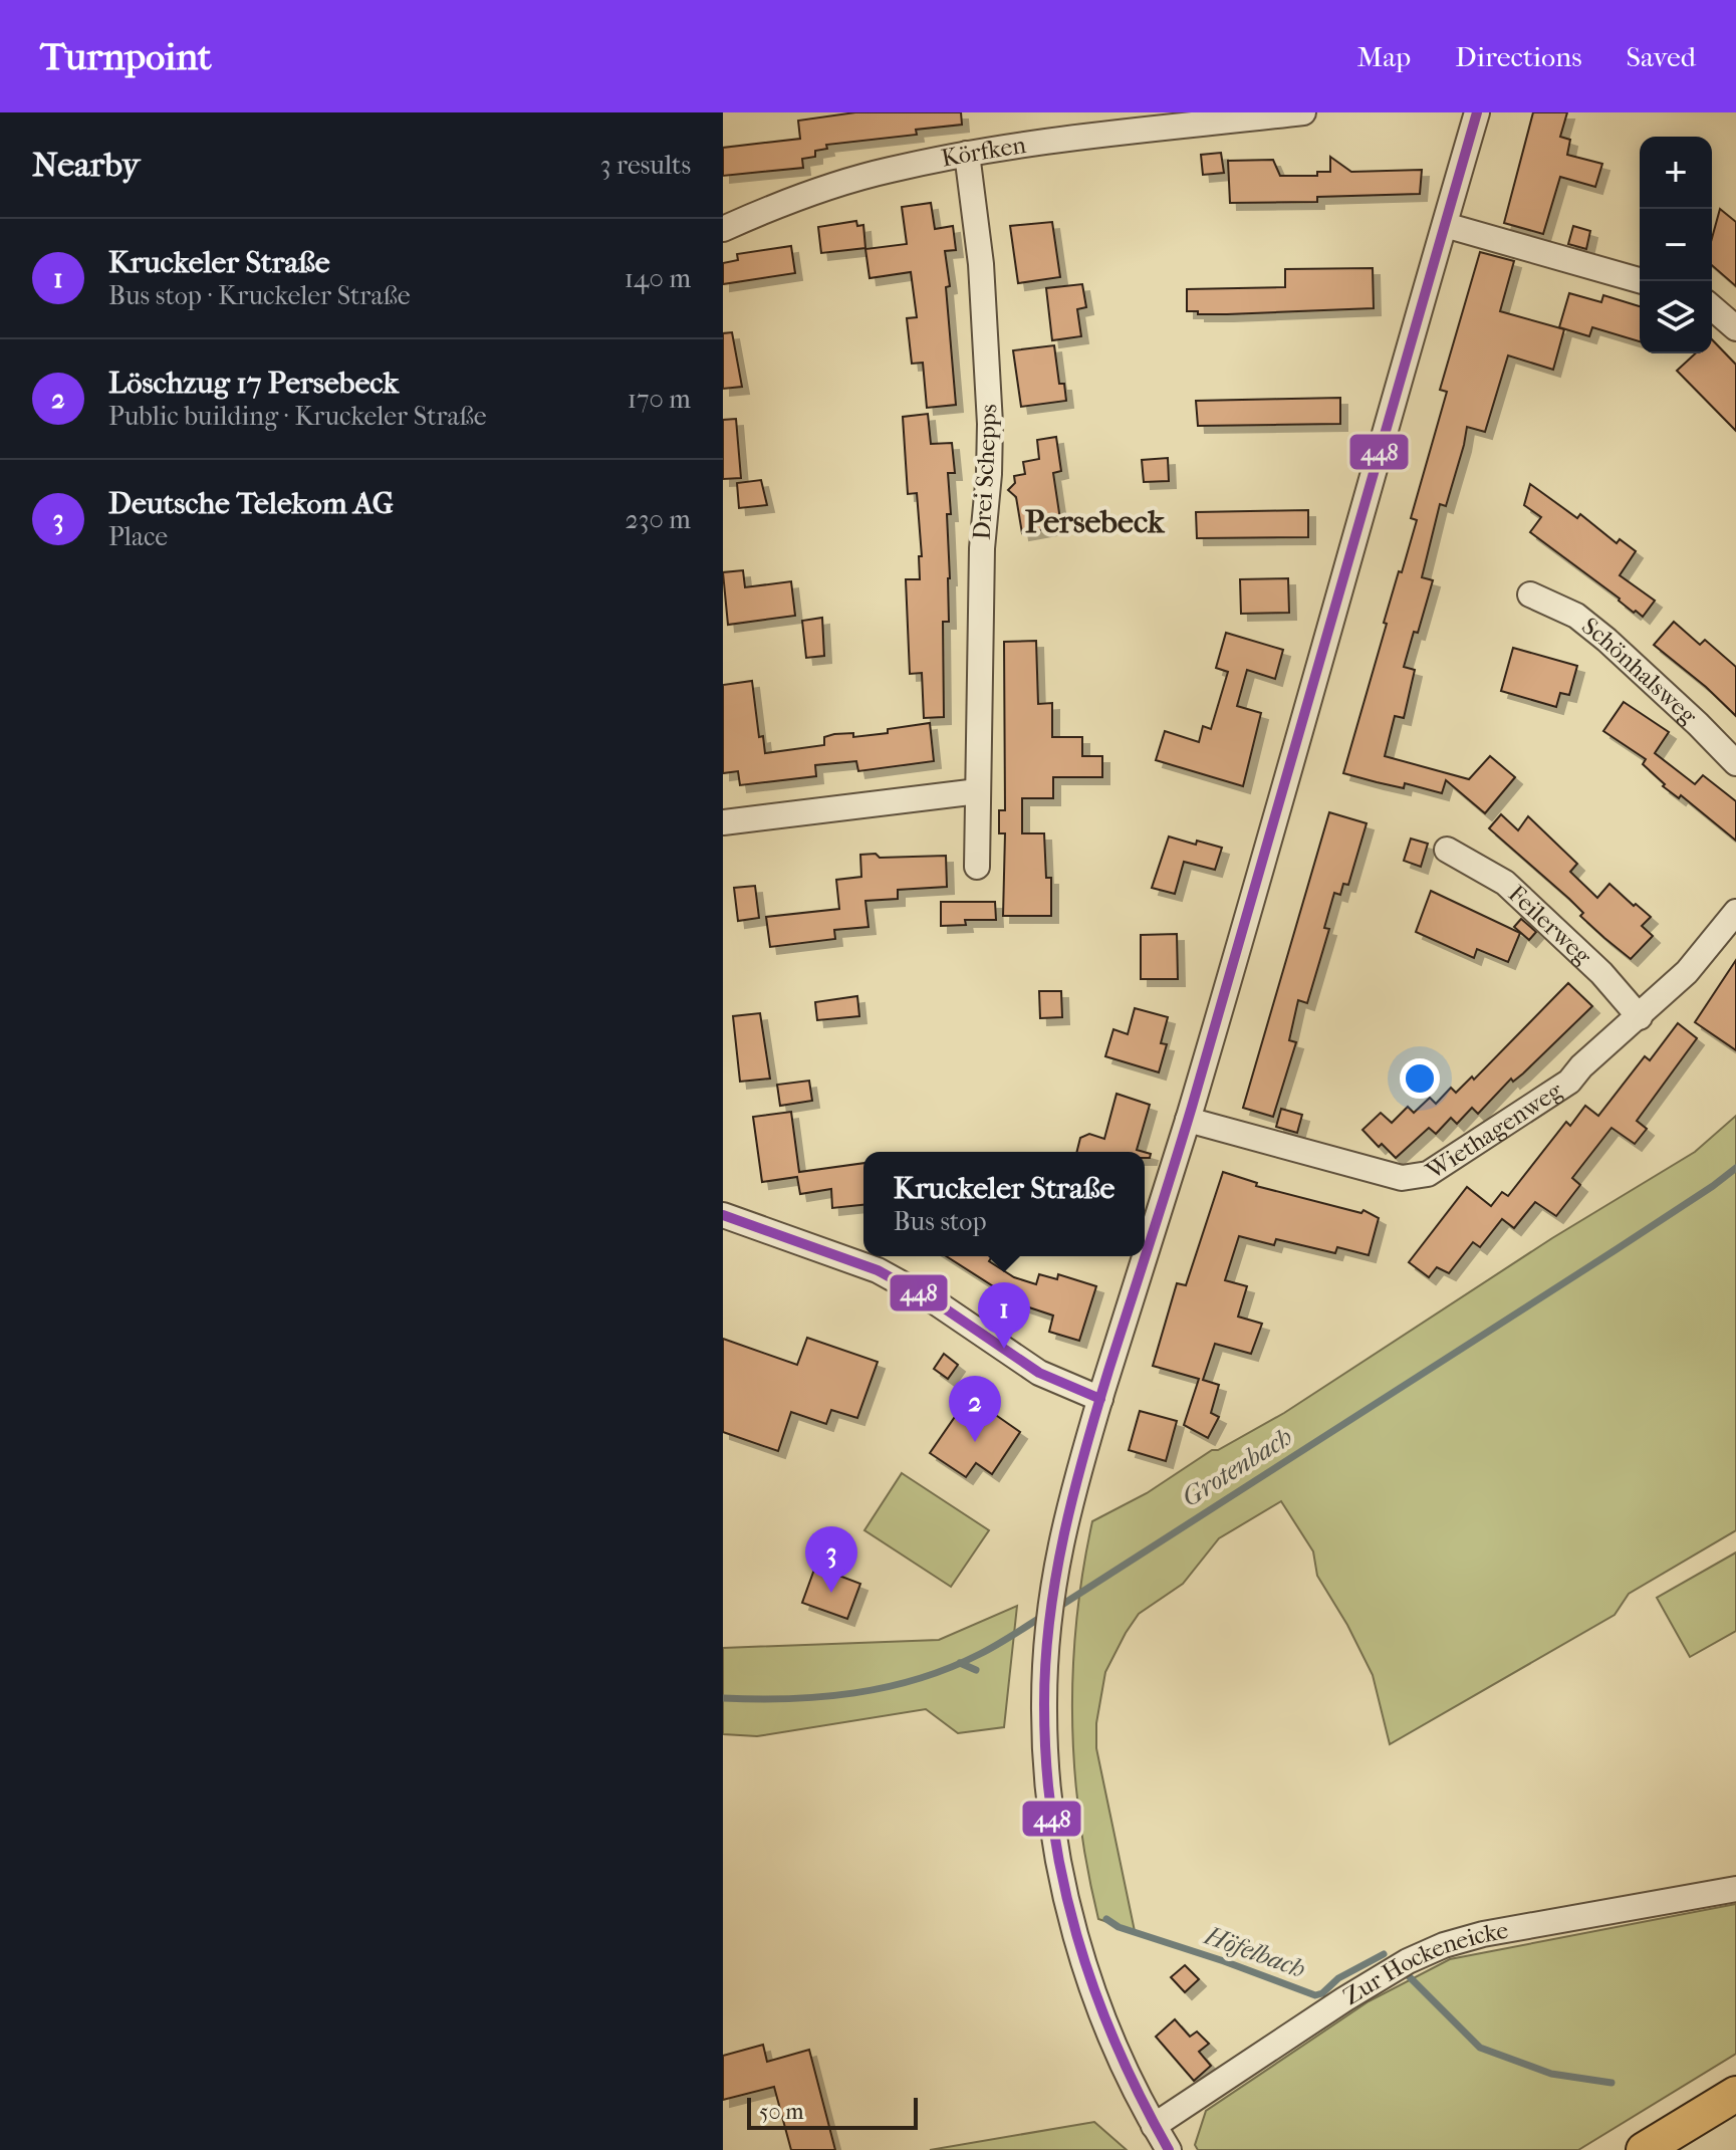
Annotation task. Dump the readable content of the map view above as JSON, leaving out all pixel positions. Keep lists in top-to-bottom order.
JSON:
{
  "streets": {
    "street": [
      "Körfken",
      "Drei Schepps",
      "Schönhalsweg",
      "Feilerweg",
      "Wiethagenweg",
      "Zur Hockeneicke"
    ]
  },
  "crossings": [
    ["Körfken", "Drei Schepps"],
    ["Feilerweg", "Wiethagenweg"]
  ],
  "districts": ["Persebeck"],
  "water": ["Grotenbach", "Höfelbach"],
  "lines": ["transit line 448"],
  "scale_bar": "50 m",
  "page": {
    "header": "Turnpoint",
    "nav": ["Map", "Directions", "Saved"],
    "heading": ["Nearby", "3 results"],
    "map_buttons": ["+", "−"],
    "list": [
      {
        "mark": "1",
        "name": "Kruckeler Straße",
        "note": "Bus stop · Kruckeler Straße",
        "value": "140 m"
      },
      {
        "mark": "2",
        "name": "Löschzug 17 Persebeck",
        "note": "Public building · Kruckeler Straße",
        "value": "170 m"
      },
      {
        "mark": "3",
        "name": "Deutsche Telekom AG",
        "note": "Place",
        "value": "230 m"
      }
    ],
    "popup": ["Kruckeler Straße", "Bus stop"],
    "pins": ["1", "2", "3"],
    "scale": "50 m"
  }
}
